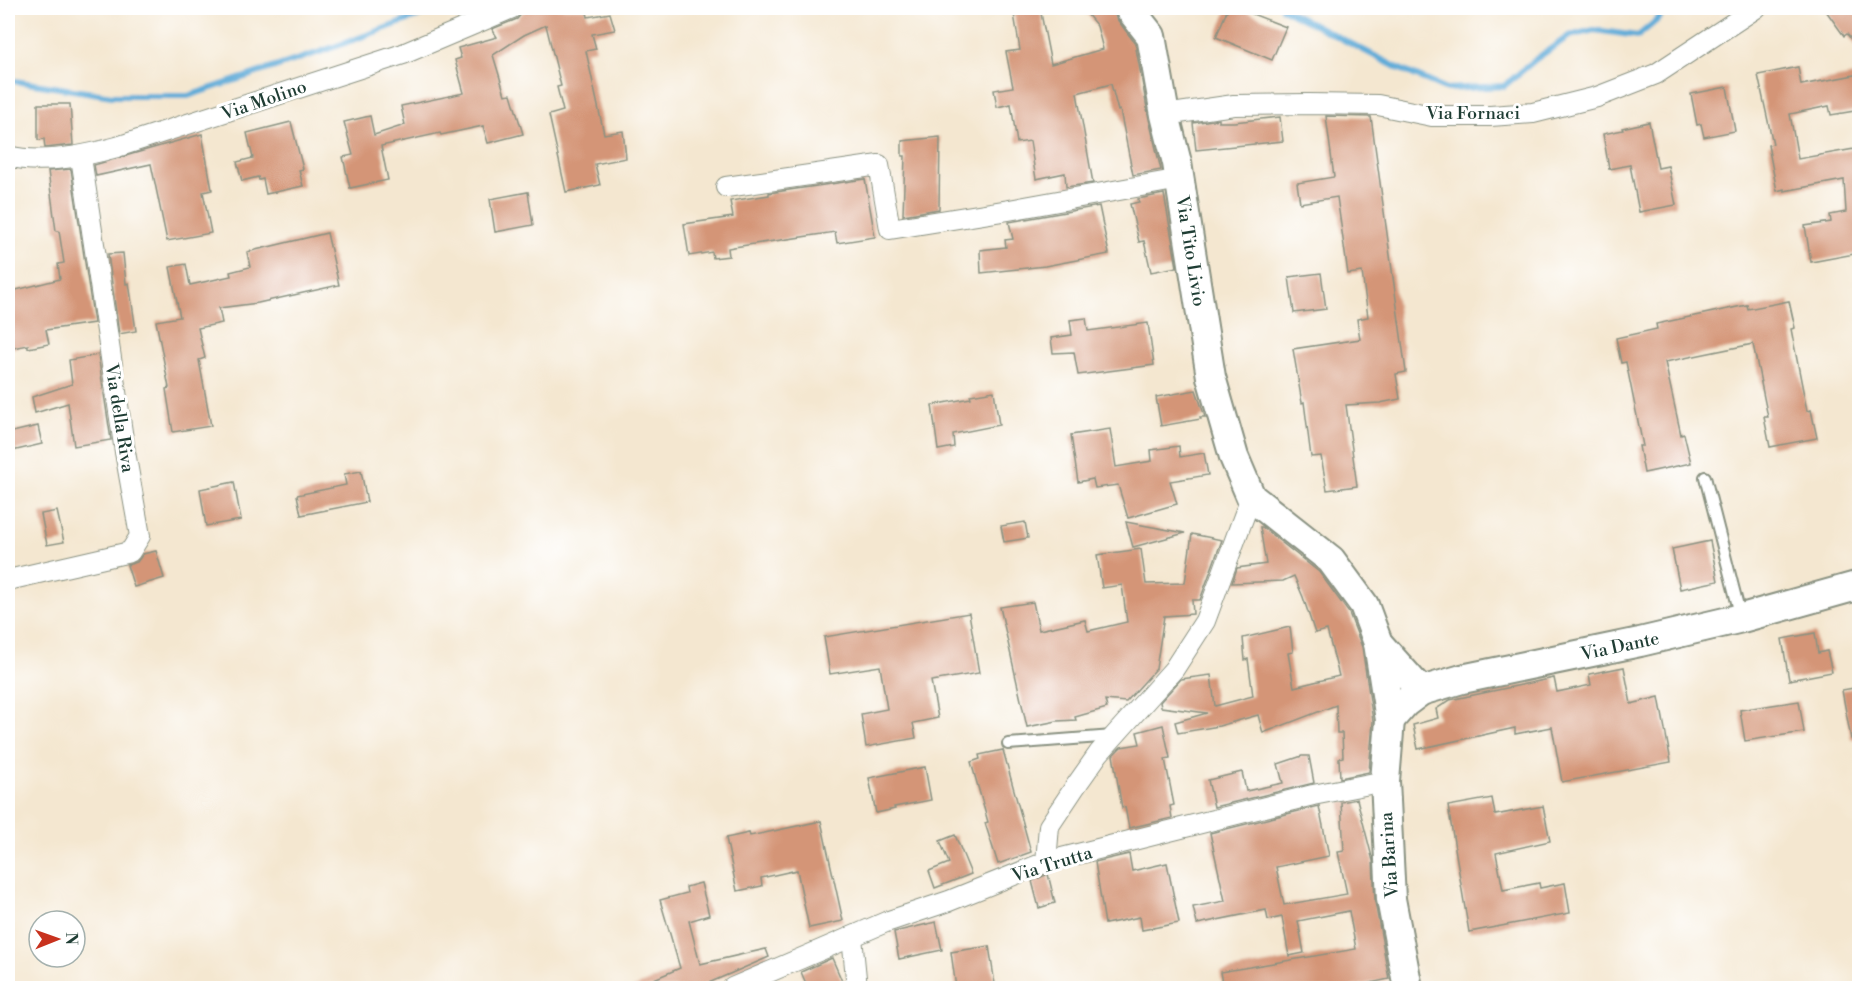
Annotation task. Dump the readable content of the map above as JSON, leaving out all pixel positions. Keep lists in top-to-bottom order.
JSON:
{
  "streets": {
    "street": [
      "Via Molino",
      "Via Fornaci",
      "Via Tito Livio",
      "Via della Riva",
      "Via Dante",
      "Via Barina",
      "Via Trutta"
    ]
  },
  "crossings": [
    ["Via Molino", "Via della Riva"],
    ["Via Fornaci", "Via Tito Livio"],
    ["Via Tito Livio", "Via Dante"],
    ["Via Tito Livio", "Via Barina"],
    ["Via Dante", "Via Barina"],
    ["Via Barina", "Via Trutta"]
  ],
  "north": "right"
}
